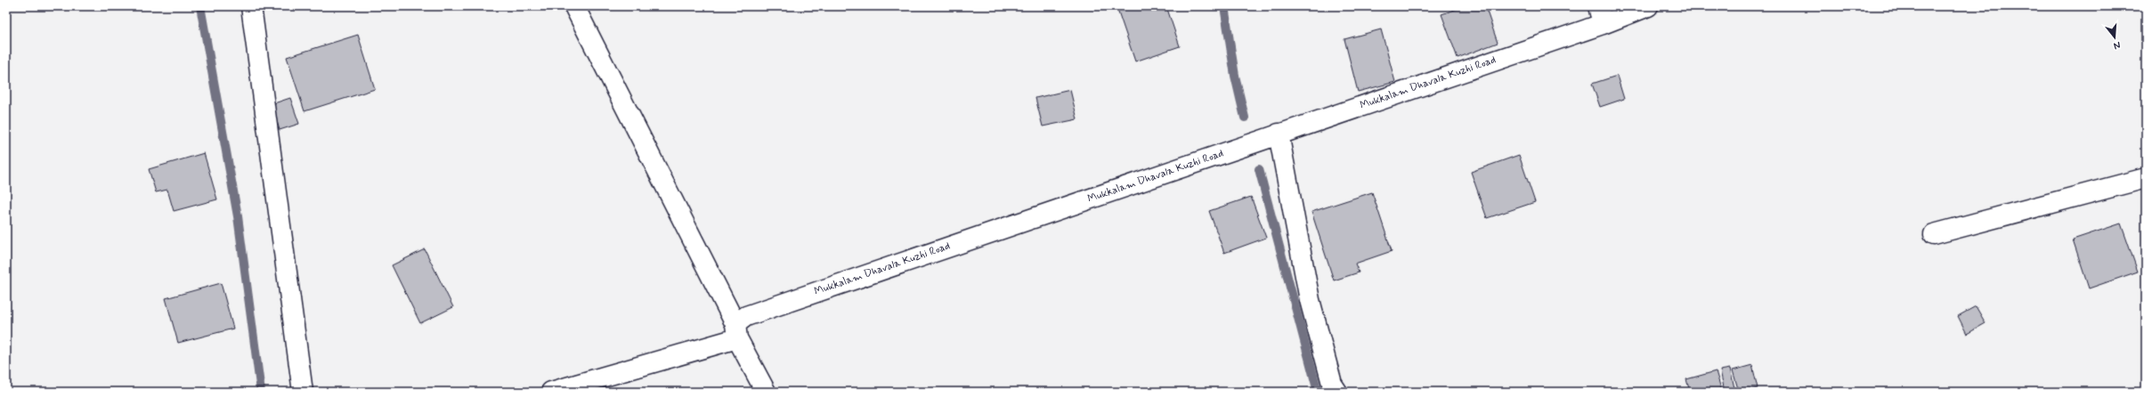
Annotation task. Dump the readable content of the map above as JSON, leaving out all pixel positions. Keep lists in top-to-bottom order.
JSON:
{
  "streets": {
    "street": ["Mukkalam Dhavala Kuzhi Road"]
  },
  "north": "bottom"
}
